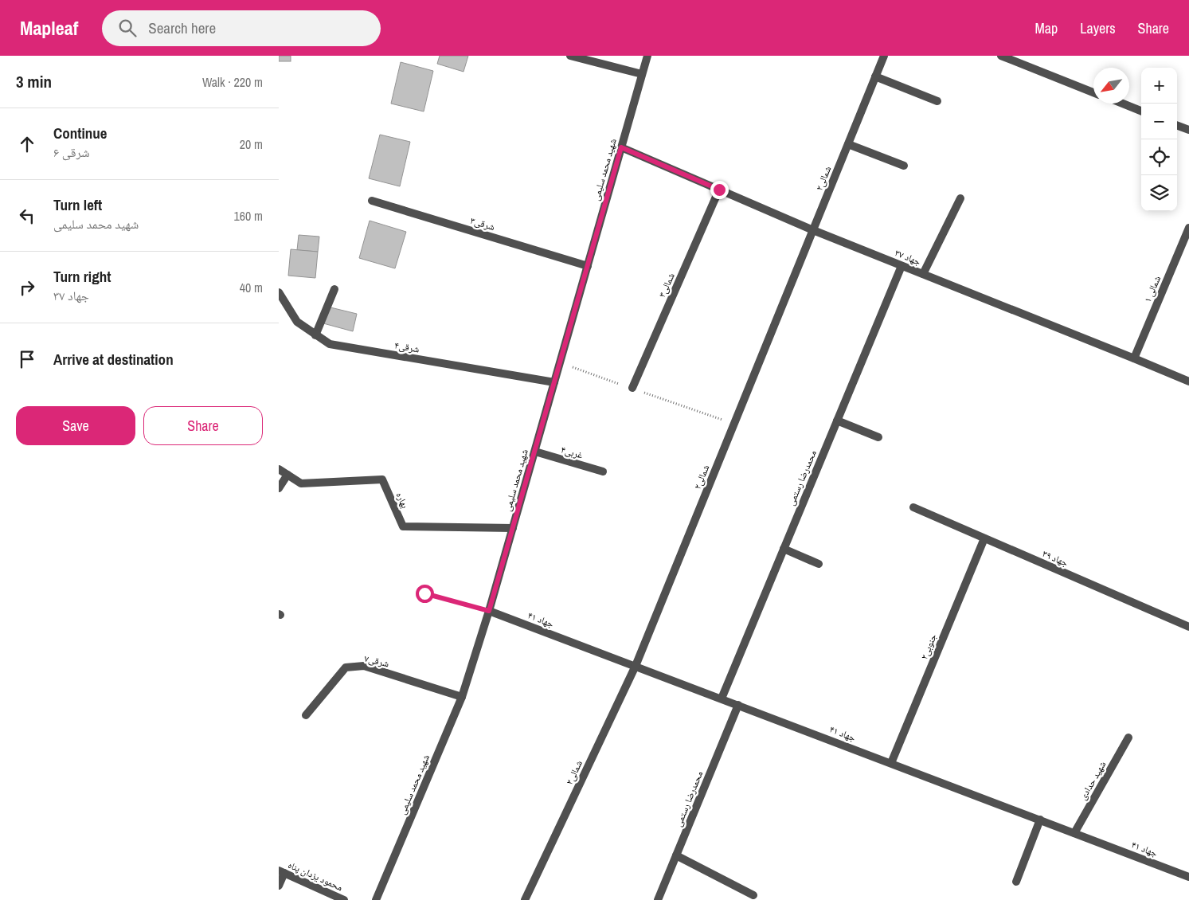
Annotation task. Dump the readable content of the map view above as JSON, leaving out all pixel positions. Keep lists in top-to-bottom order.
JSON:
{
  "streets": {
    "street": [
      "شهید محمد سلیمی",
      "شمالی۲",
      "شرقی۳",
      "جهاد ۳۷",
      "شمالی۳",
      "شمالی ۱",
      "شرقی۴",
      "غربی۴",
      "محمدرضا رستمی",
      "بهاره",
      "جهاد ۳۹",
      "جهاد ۴۱",
      "جنوبی۲",
      "شرقی۷",
      "شهید حدادی",
      "محمود یزدان پناه"
    ]
  },
  "crossings": [
    ["شهید محمد سلیمی", "شرقی۳"],
    ["شهید محمد سلیمی", "جهاد ۳۷"],
    ["شهید محمد سلیمی", "شرقی۴"],
    ["شهید محمد سلیمی", "غربی۴"],
    ["شهید محمد سلیمی", "بهاره"],
    ["شهید محمد سلیمی", "جهاد ۴۱"],
    ["شهید محمد سلیمی", "شرقی۷"],
    ["شمالی۲", "جهاد ۳۷"],
    ["شمالی۲", "جهاد ۴۱"],
    ["جهاد ۳۷", "شمالی۳"],
    ["جهاد ۳۷", "شمالی ۱"],
    ["جهاد ۳۷", "محمدرضا رستمی"],
    ["محمدرضا رستمی", "جهاد ۴۱"],
    ["جهاد ۳۹", "جنوبی۲"],
    ["جهاد ۴۱", "جنوبی۲"],
    ["جهاد ۴۱", "شهید حدادی"]
  ],
  "north": "bottom left",
  "page": {
    "header": "Mapleaf",
    "search": "Search here",
    "nav": ["Map", "Layers", "Share"],
    "heading": ["3 min", "Walk · 220 m"],
    "map_buttons": ["+", "−"],
    "list": [
      ["Continue", "شرقی ۶", "20 m"],
      ["Turn left", "شهید محمد سلیمی", "160 m"],
      ["Turn right", "جهاد ۳۷", "40 m"],
      "Arrive at destination"
    ],
    "buttons": ["Save", "Share"]
  }
}
